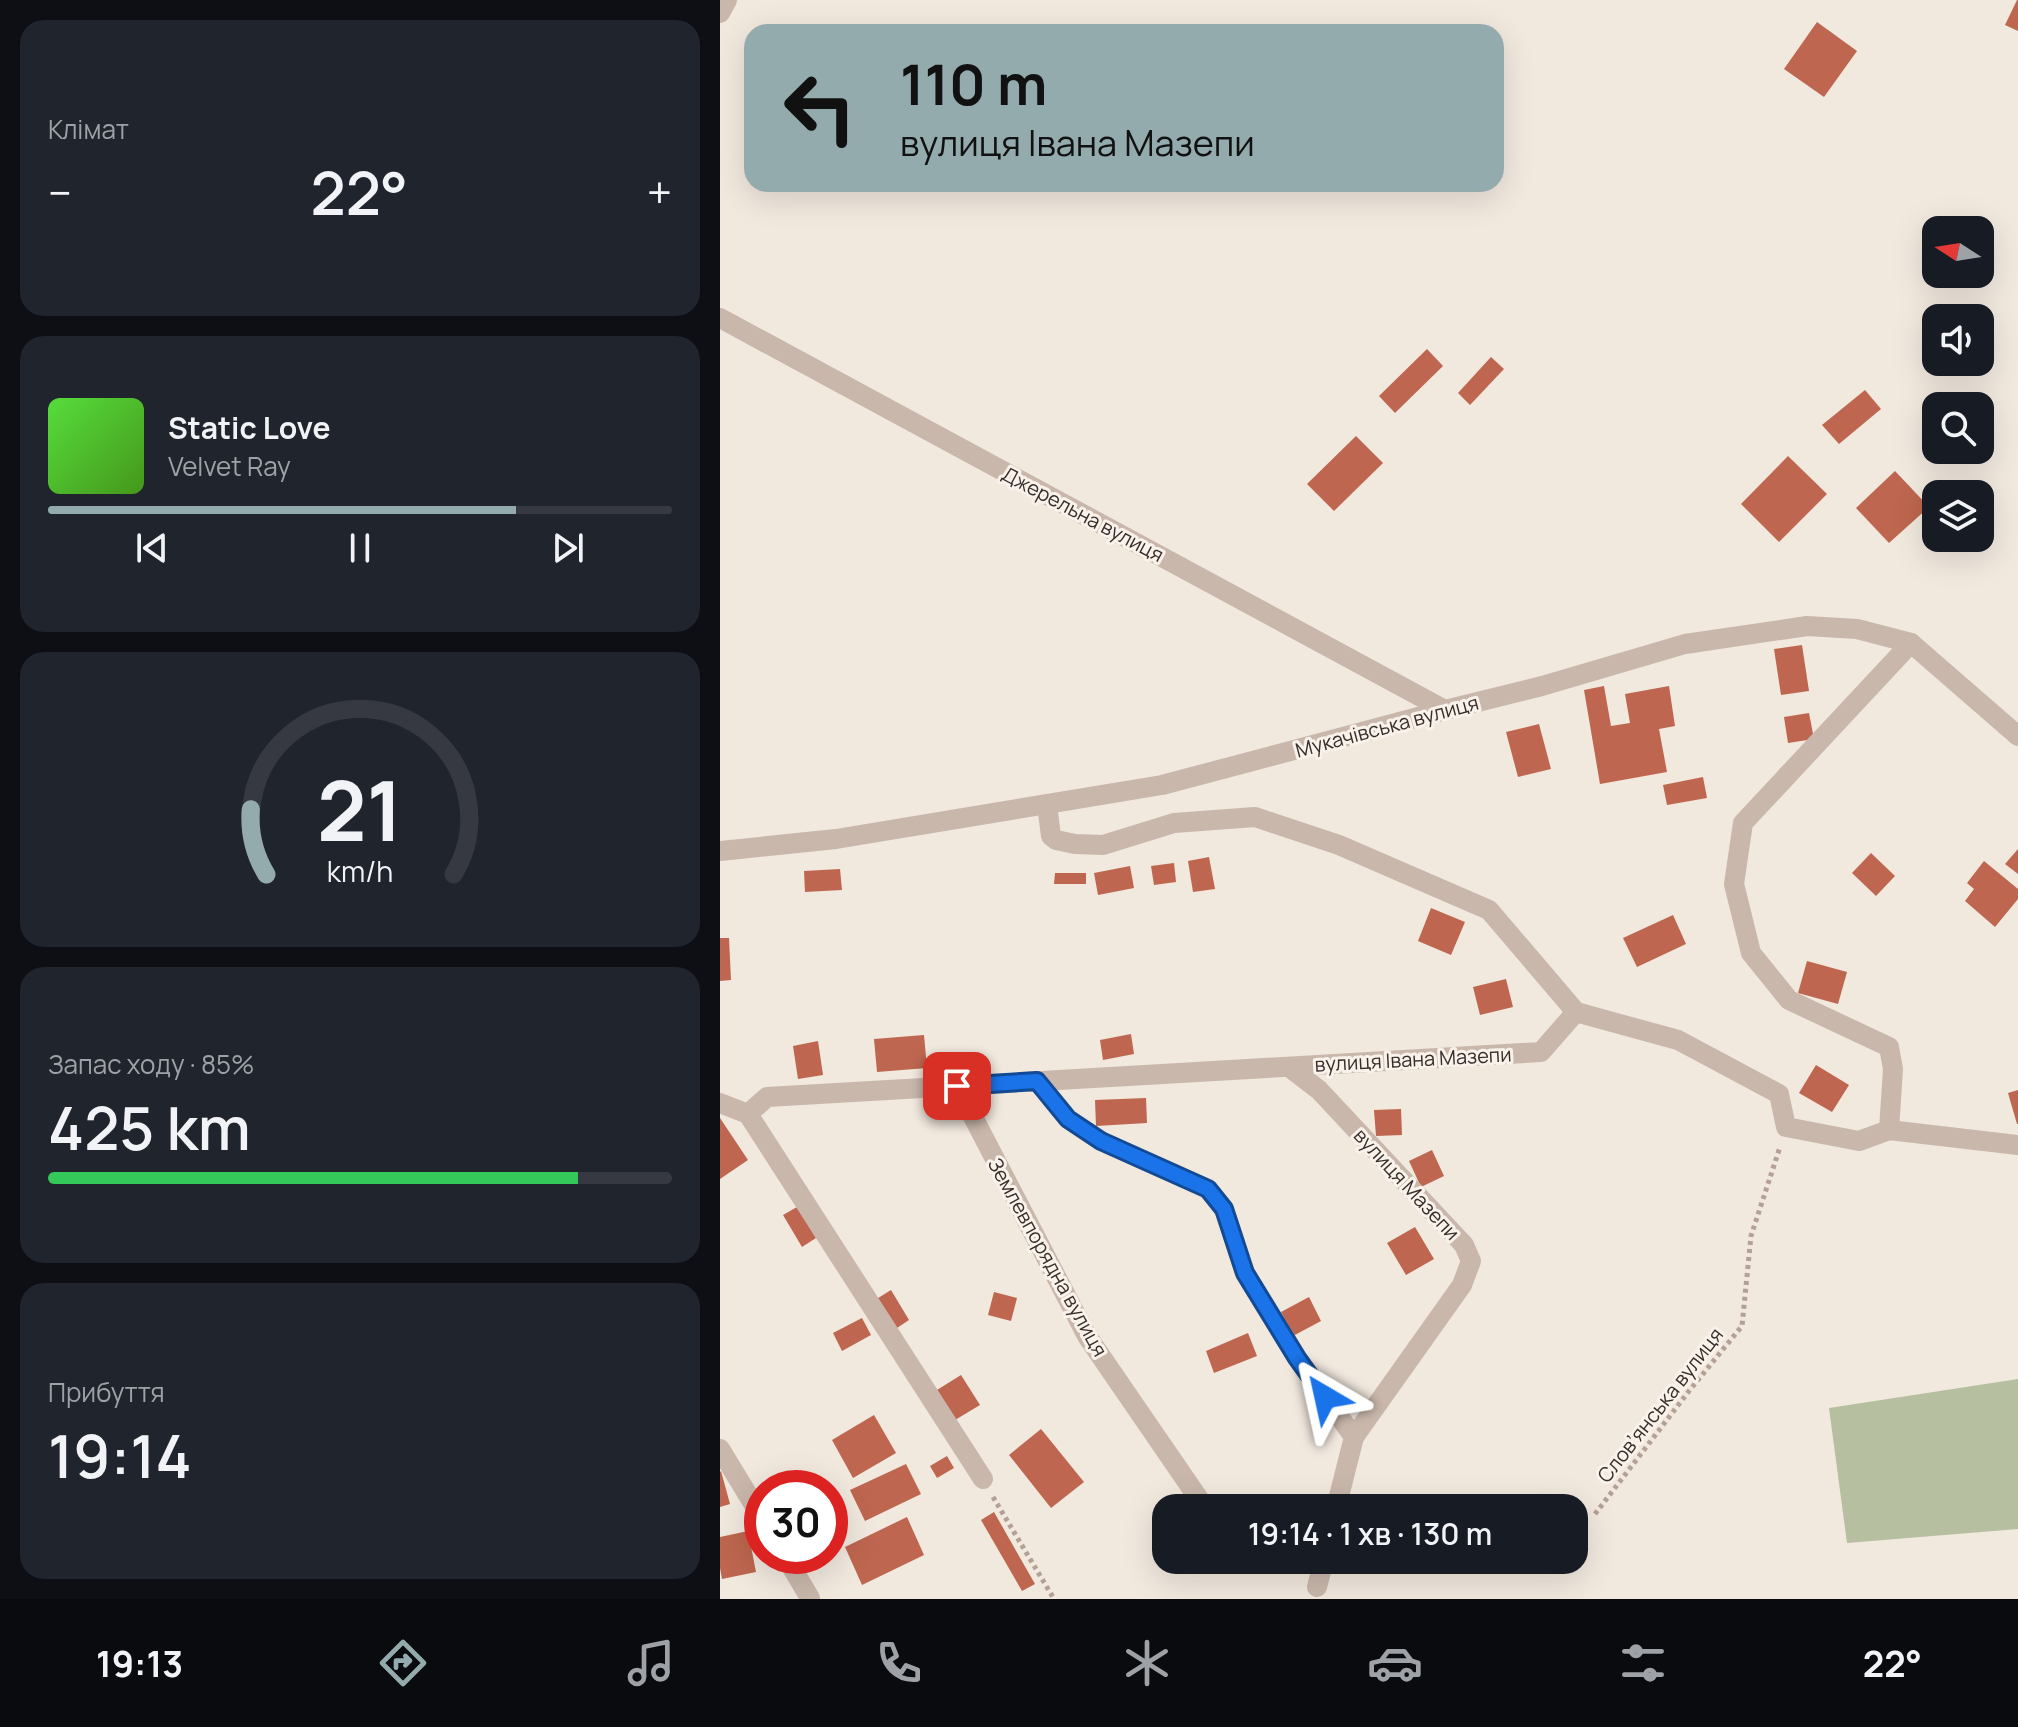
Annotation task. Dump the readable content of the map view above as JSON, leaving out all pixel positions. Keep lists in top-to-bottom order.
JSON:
{
  "streets": {
    "street": [
      "Джерельна вулиця",
      "Мукачівська вулиця",
      "вулиця Івана Мазепи",
      "вулиця Мазепи",
      "Землевпорядна вулиця"
    ],
    "path": ["Словʼянська вулиця"]
  },
  "crossings": [
    ["Джерельна вулиця", "Мукачівська вулиця"],
    ["вулиця Івана Мазепи", "вулиця Мазепи"],
    ["вулиця Івана Мазепи", "Землевпорядна вулиця"]
  ],
  "north": "left",
  "page": {
    "tile": [
      "Клімат",
      ["Запас ходу · 85%", "425 km"],
      ["Прибуття", "19:14"]
    ],
    "turn": ["110 m", "вулиця Івана Мазепи"],
    "heat": ["−", "22°", "+"],
    "song": ["Static Love", "Velvet Ray"],
    "limit": "30",
    "trip": "19:14 · 1 хв · 130 m",
    "tabs": ["19:13", "22°"],
    "gauge": ["21", "km/h"]
  }
}
